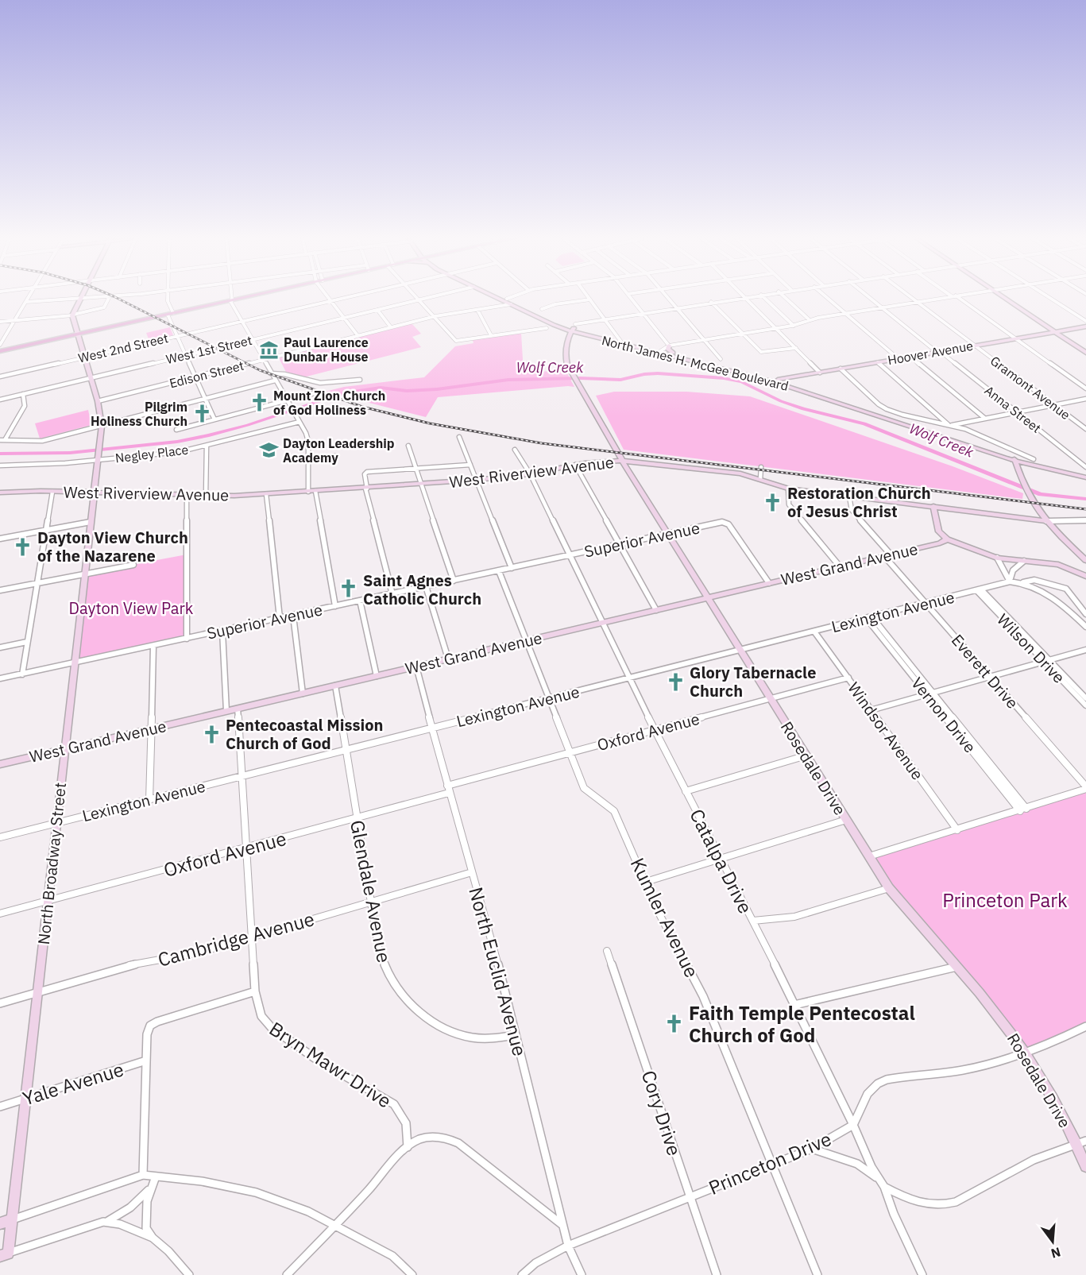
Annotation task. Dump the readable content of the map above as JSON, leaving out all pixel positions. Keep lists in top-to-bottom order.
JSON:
{
  "streets": {
    "main road": ["North James H. McGee Boulevard", "West Riverview Avenue"],
    "street": [
      "West 2nd Street",
      "West 1st Street",
      "Hoover Avenue",
      "Edison Street",
      "Gramont Avenue",
      "Anna Street",
      "Negley Place",
      "Superior Avenue",
      "West Grand Avenue",
      "Lexington Avenue",
      "Wilson Drive",
      "Everett Drive",
      "Vernon Drive",
      "Windsor Avenue",
      "Oxford Avenue",
      "Rosedale Drive",
      "Catalpa Drive",
      "North Broadway Street",
      "Glendale Avenue",
      "Kumler Avenue",
      "Cambridge Avenue",
      "North Euclid Avenue",
      "Bryn Mawr Drive",
      "Yale Avenue",
      "Cory Drive",
      "Princeton Drive"
    ]
  },
  "crossings": [
    ["West 2nd Street", "North Broadway Street"],
    ["West 1st Street", "North Broadway Street"],
    ["Hoover Avenue", "North James H. McGee Boulevard"],
    ["Hoover Avenue", "Gramont Avenue"],
    ["Hoover Avenue", "Anna Street"],
    ["North James H. McGee Boulevard", "Edison Street"],
    ["North James H. McGee Boulevard", "Rosedale Drive"],
    ["Edison Street", "North Broadway Street"],
    ["Negley Place", "North Broadway Street"],
    ["West Riverview Avenue", "Everett Drive"],
    ["West Riverview Avenue", "Rosedale Drive"],
    ["West Riverview Avenue", "Catalpa Drive"],
    ["West Riverview Avenue", "North Broadway Street"],
    ["Superior Avenue", "West Grand Avenue"],
    ["Superior Avenue", "Rosedale Drive"],
    ["Superior Avenue", "Catalpa Drive"],
    ["Superior Avenue", "North Broadway Street"],
    ["Superior Avenue", "Kumler Avenue"],
    ["West Grand Avenue", "Everett Drive"],
    ["West Grand Avenue", "Rosedale Drive"],
    ["West Grand Avenue", "Catalpa Drive"],
    ["West Grand Avenue", "North Broadway Street"],
    ["West Grand Avenue", "Glendale Avenue"],
    ["West Grand Avenue", "Kumler Avenue"],
    ["West Grand Avenue", "North Euclid Avenue"],
    ["West Grand Avenue", "Bryn Mawr Drive"],
    ["Lexington Avenue", "Wilson Drive"],
    ["Lexington Avenue", "Everett Drive"],
    ["Lexington Avenue", "Vernon Drive"],
    ["Lexington Avenue", "Windsor Avenue"],
    ["Lexington Avenue", "Rosedale Drive"],
    ["Lexington Avenue", "Catalpa Drive"],
    ["Lexington Avenue", "North Broadway Street"],
    ["Lexington Avenue", "Glendale Avenue"],
    ["Lexington Avenue", "Kumler Avenue"],
    ["Lexington Avenue", "North Euclid Avenue"],
    ["Lexington Avenue", "Bryn Mawr Drive"],
    ["Windsor Avenue", "Oxford Avenue"],
    ["Oxford Avenue", "Rosedale Drive"],
    ["Oxford Avenue", "Catalpa Drive"],
    ["Oxford Avenue", "North Broadway Street"],
    ["Oxford Avenue", "Glendale Avenue"],
    ["Oxford Avenue", "Kumler Avenue"],
    ["Oxford Avenue", "North Euclid Avenue"],
    ["Oxford Avenue", "Bryn Mawr Drive"],
    ["Catalpa Drive", "Princeton Drive"],
    ["North Broadway Street", "Cambridge Avenue"],
    ["North Broadway Street", "Yale Avenue"],
    ["Glendale Avenue", "Cambridge Avenue"],
    ["Glendale Avenue", "North Euclid Avenue"],
    ["Kumler Avenue", "Princeton Drive"],
    ["Cambridge Avenue", "North Euclid Avenue"],
    ["Cambridge Avenue", "Bryn Mawr Drive"],
    ["North Euclid Avenue", "Princeton Drive"],
    ["Cory Drive", "Princeton Drive"]
  ],
  "water": ["Wolf Creek"],
  "parks": ["Dayton View Park", "Princeton Park"],
  "places": {
    "museum": ["Paul Laurence Dunbar House"],
    "church": [
      "Mount Zion Church of God Holiness",
      "Pilgrim Holiness Church",
      "Restoration Church of Jesus Christ",
      "Dayton View Church of the Nazarene",
      "Saint Agnes Catholic Church",
      "Glory Tabernacle Church",
      "Pentecoastal Mission Church of God",
      "Faith Temple Pentecostal Church of God"
    ],
    "school or university": ["Dayton Leadership Academy"]
  },
  "north": "bottom"
}
